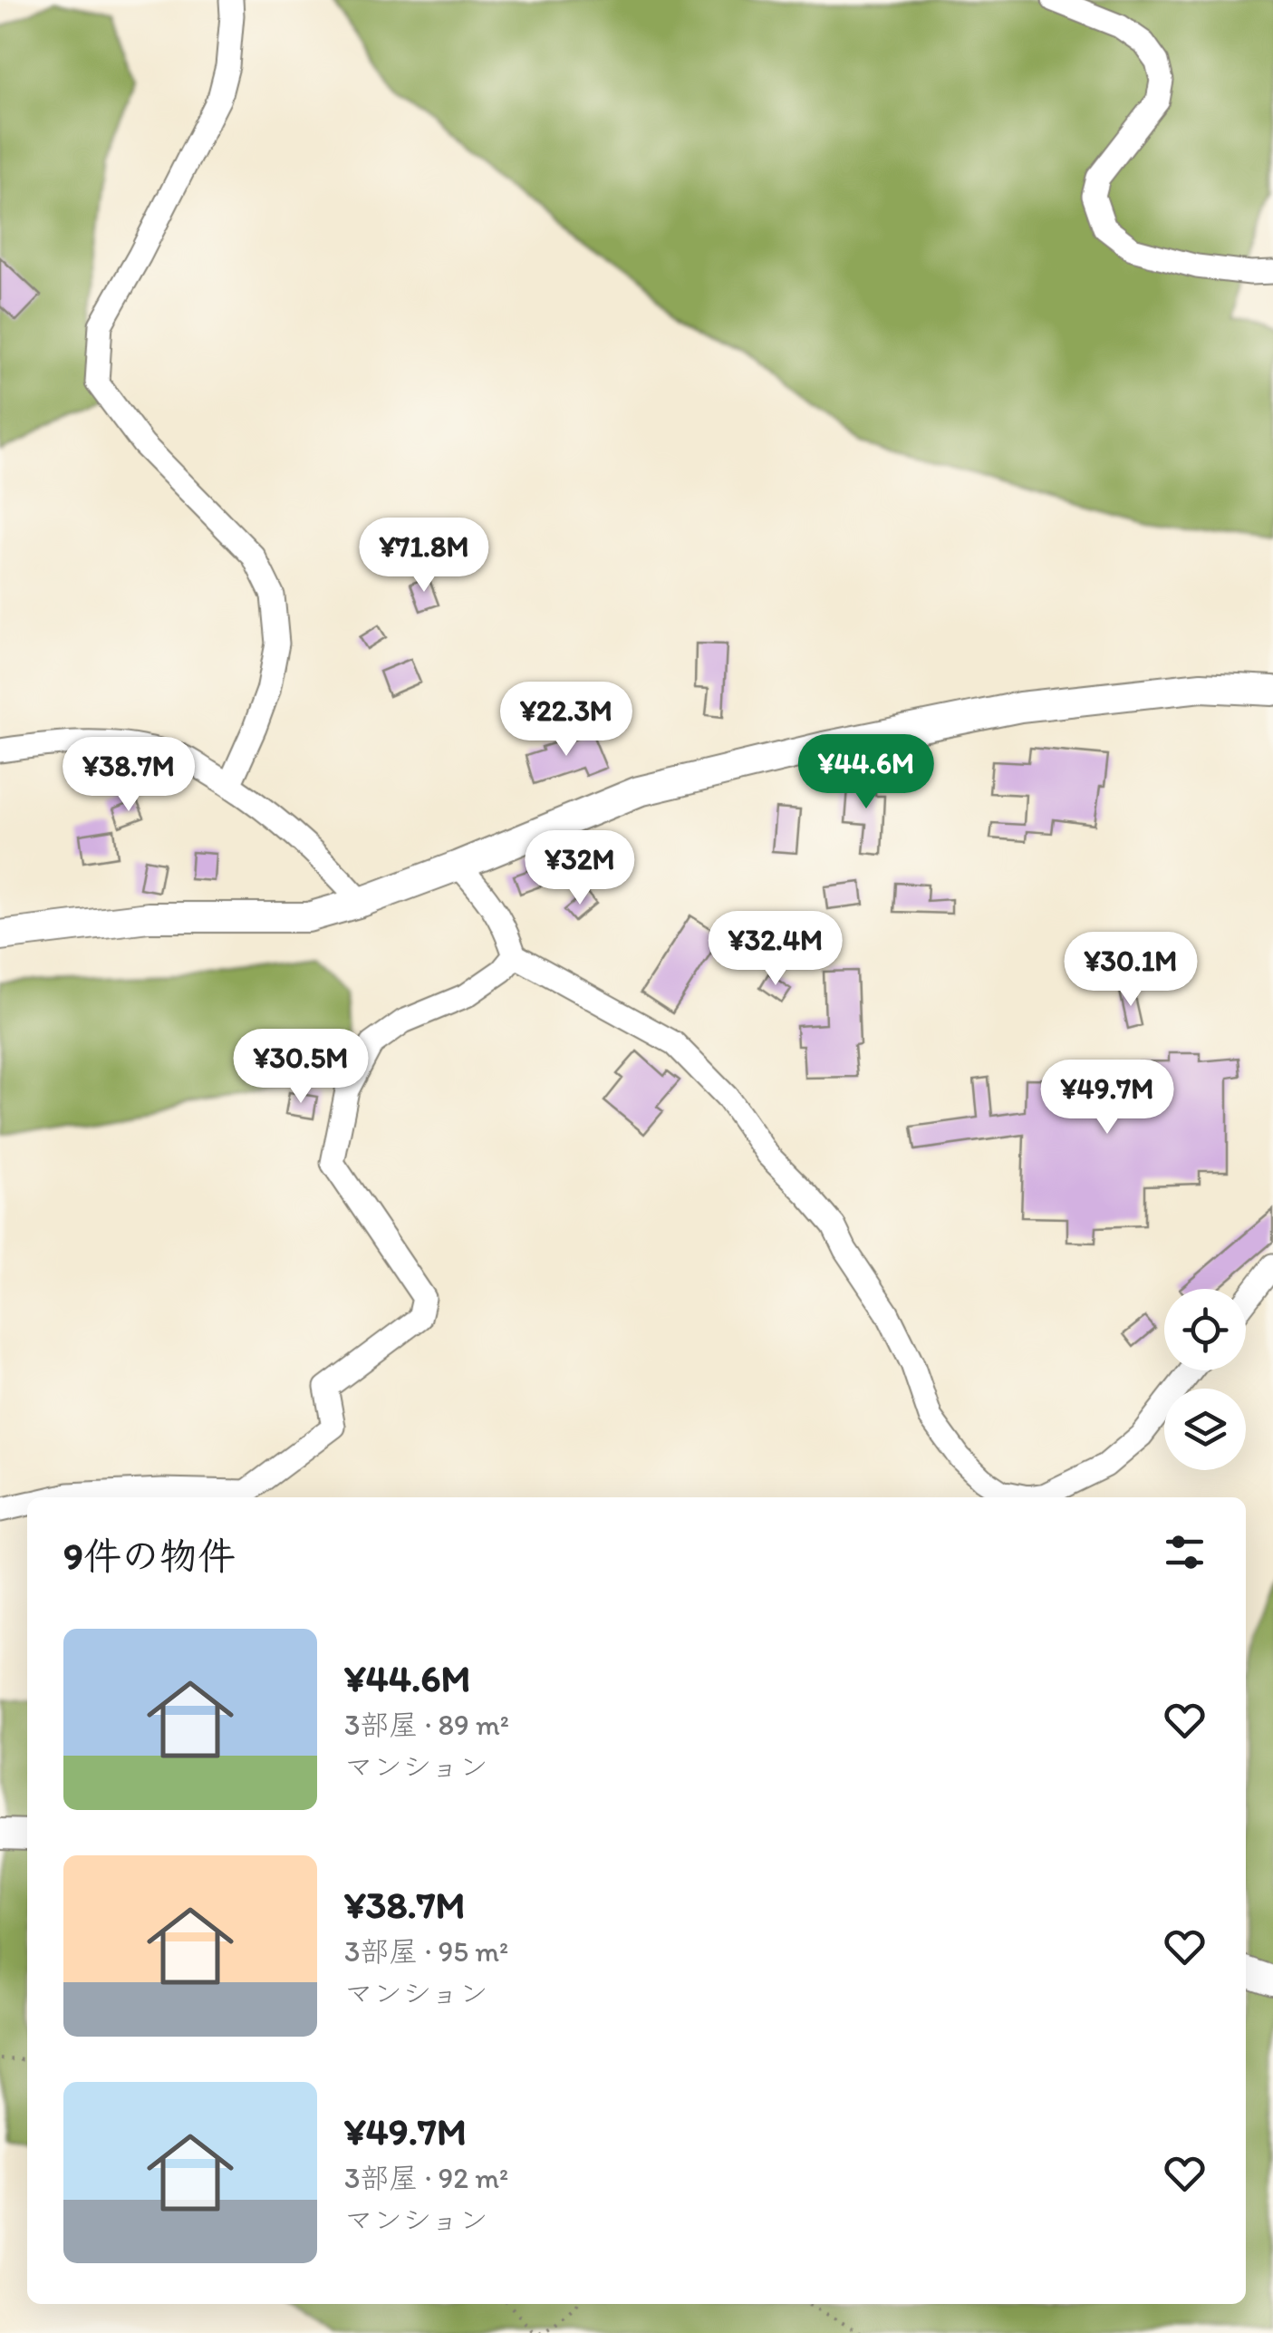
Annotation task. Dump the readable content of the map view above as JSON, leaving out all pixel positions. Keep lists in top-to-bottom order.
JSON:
{
  "page": {
    "price": [
      "¥71.8M",
      "¥22.3M",
      "¥44.6M",
      "¥38.7M",
      "¥32M",
      "¥32.4M",
      "¥30.1M",
      "¥30.5M",
      "¥49.7M"
    ],
    "heading": "9件の物件",
    "list": [
      {
        "name": "¥44.6M",
        "note": "3部屋 · 89 m² · マンション"
      },
      {
        "name": "¥38.7M",
        "note": "3部屋 · 95 m² · マンション"
      },
      {
        "name": "¥49.7M",
        "note": "3部屋 · 92 m² · マンション"
      }
    ]
  }
}
